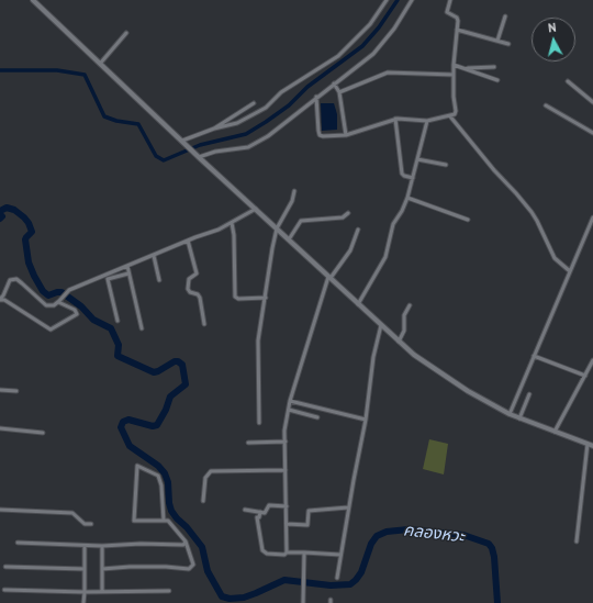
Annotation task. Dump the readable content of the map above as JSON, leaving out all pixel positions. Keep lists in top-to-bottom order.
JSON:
{
  "water": ["คลองหวะ"],
  "north": "top"
}
